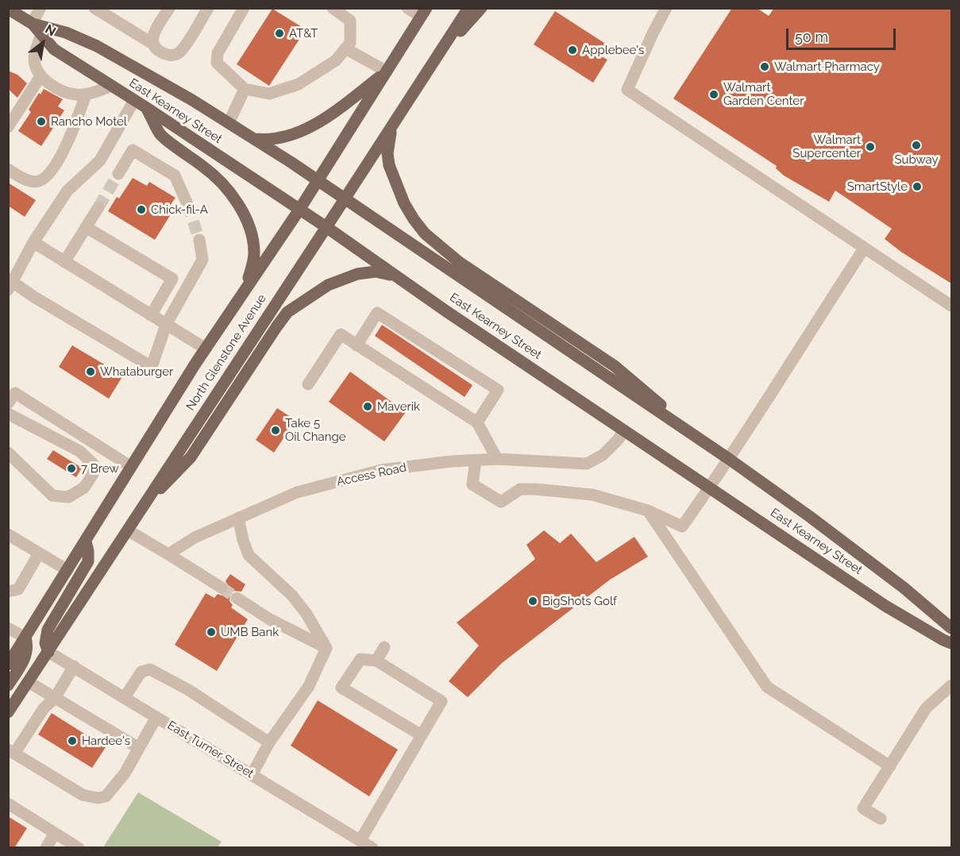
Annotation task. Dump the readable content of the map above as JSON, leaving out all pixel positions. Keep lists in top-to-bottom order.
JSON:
{
  "streets": {
    "main road": ["East Kearney Street", "North Glenstone Avenue"],
    "street": ["Access Road", "East Turner Street"]
  },
  "crossings": [
    ["East Kearney Street", "North Glenstone Avenue"],
    ["East Kearney Street", "Access Road"],
    ["North Glenstone Avenue", "East Turner Street"]
  ],
  "places": [
    "AT&T",
    "Applebee's",
    "Walmart Pharmacy",
    "Walmart Garden Center",
    "Rancho Motel",
    "Subway",
    "Walmart Supercenter",
    "SmartStyle",
    "Chick-fil-A",
    "Whataburger",
    "Maverik",
    "Take 5 Oil Change",
    "7 Brew",
    "BigShots Golf",
    "UMB Bank",
    "Hardee's"
  ],
  "scale_bar": "50 m",
  "north": "top right"
}
